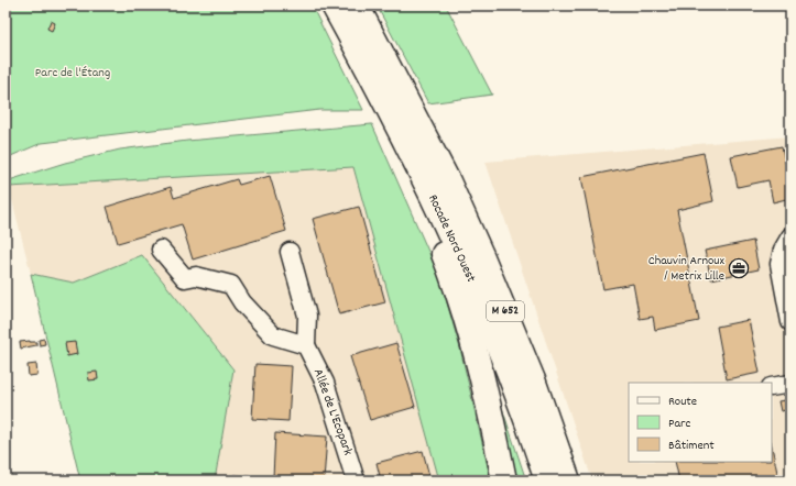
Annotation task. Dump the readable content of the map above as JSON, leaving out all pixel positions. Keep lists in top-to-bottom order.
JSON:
{
  "streets": {
    "highway": ["Rocade Nord Ouest", "M 652"],
    "street": ["Allée de L'Ecopark"]
  },
  "parks": ["Parc de l'Étang"],
  "places": {
    "office": ["Chauvin Arnoux / Metrix Lille"]
  },
  "legend": ["Route", "Parc", "Bâtiment"]
}
